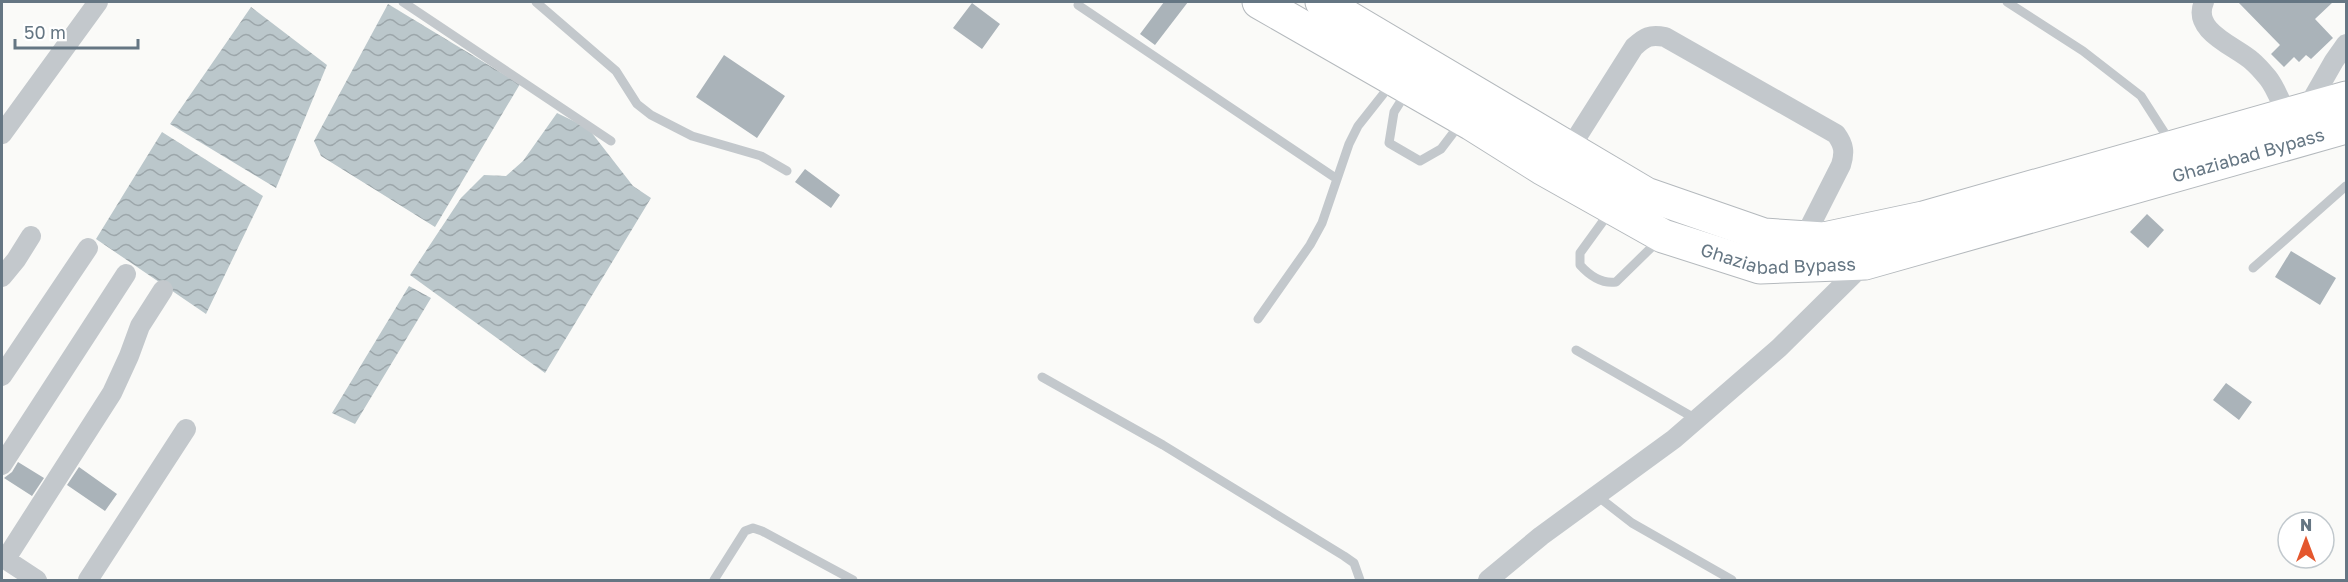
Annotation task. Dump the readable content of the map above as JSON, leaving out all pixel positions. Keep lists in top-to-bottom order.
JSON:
{
  "streets": {
    "highway": ["Ghaziabad Bypass"]
  },
  "scale_bar": "50 m",
  "north": "top"
}
